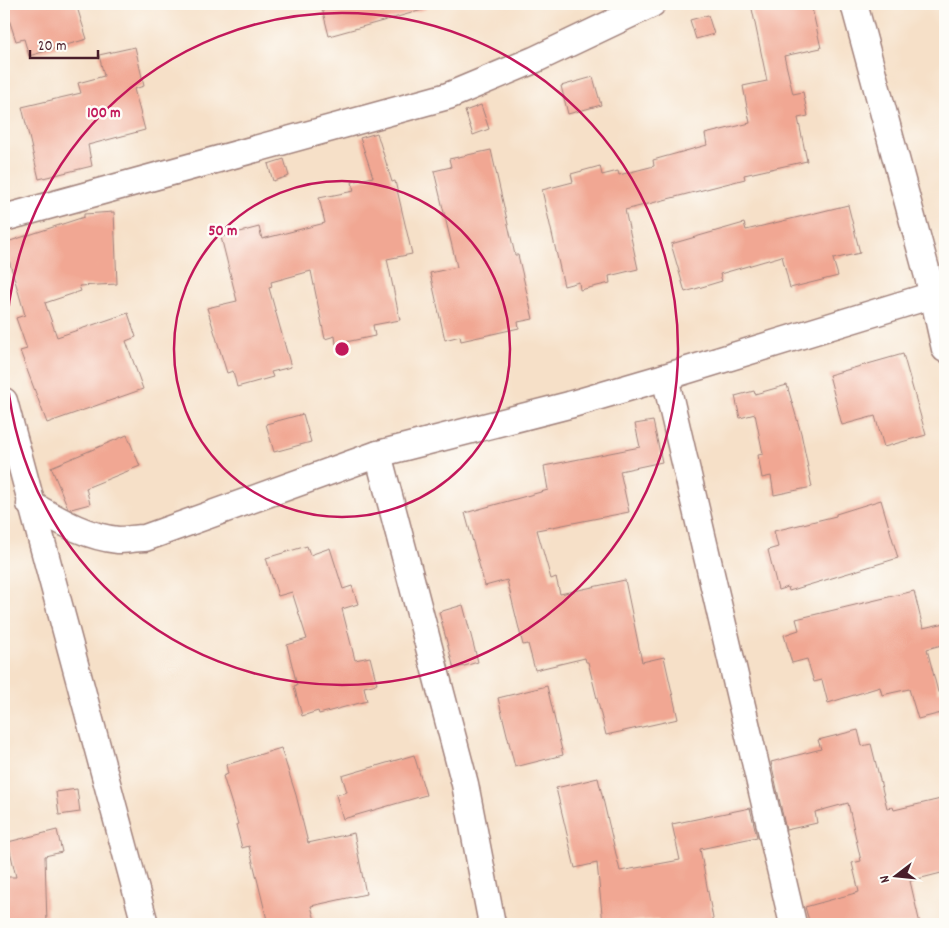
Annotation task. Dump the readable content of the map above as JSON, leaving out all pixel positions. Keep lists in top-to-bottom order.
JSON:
{
  "scale_bar": "20 m",
  "north": "left",
  "rings": ["100 m", "50 m"]
}
